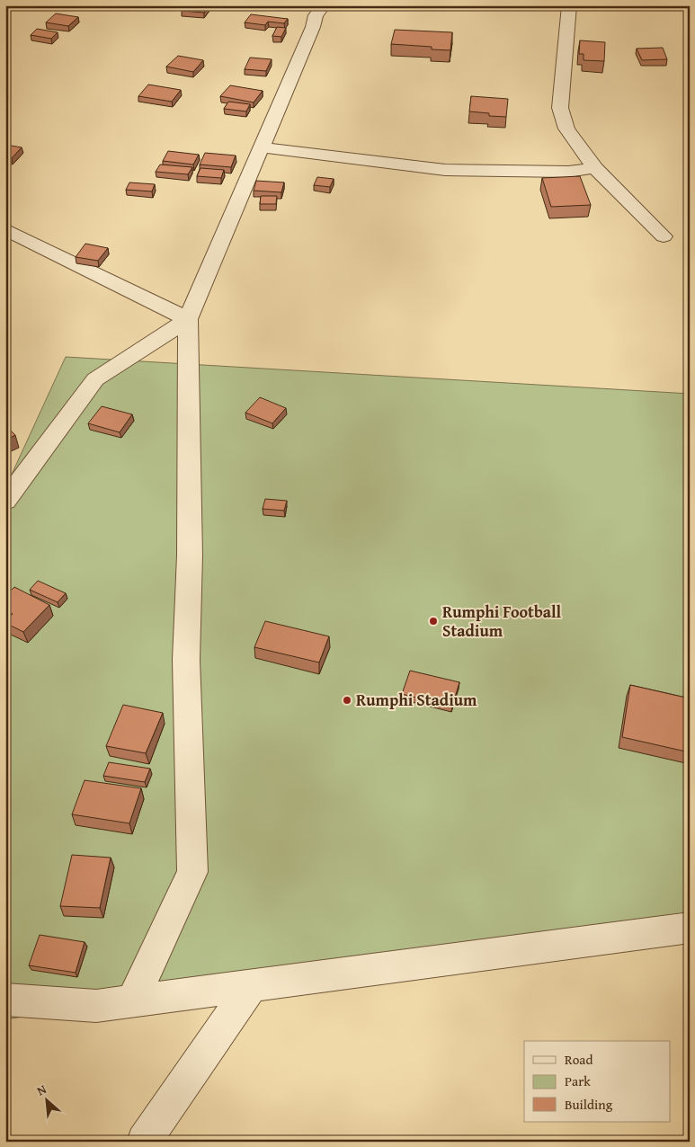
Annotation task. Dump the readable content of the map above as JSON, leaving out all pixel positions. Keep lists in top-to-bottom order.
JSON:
{
  "places": ["Rumphi Football Stadium", "Rumphi Stadium"],
  "legend": ["Road", "Park", "Building"],
  "north": "top left"
}
